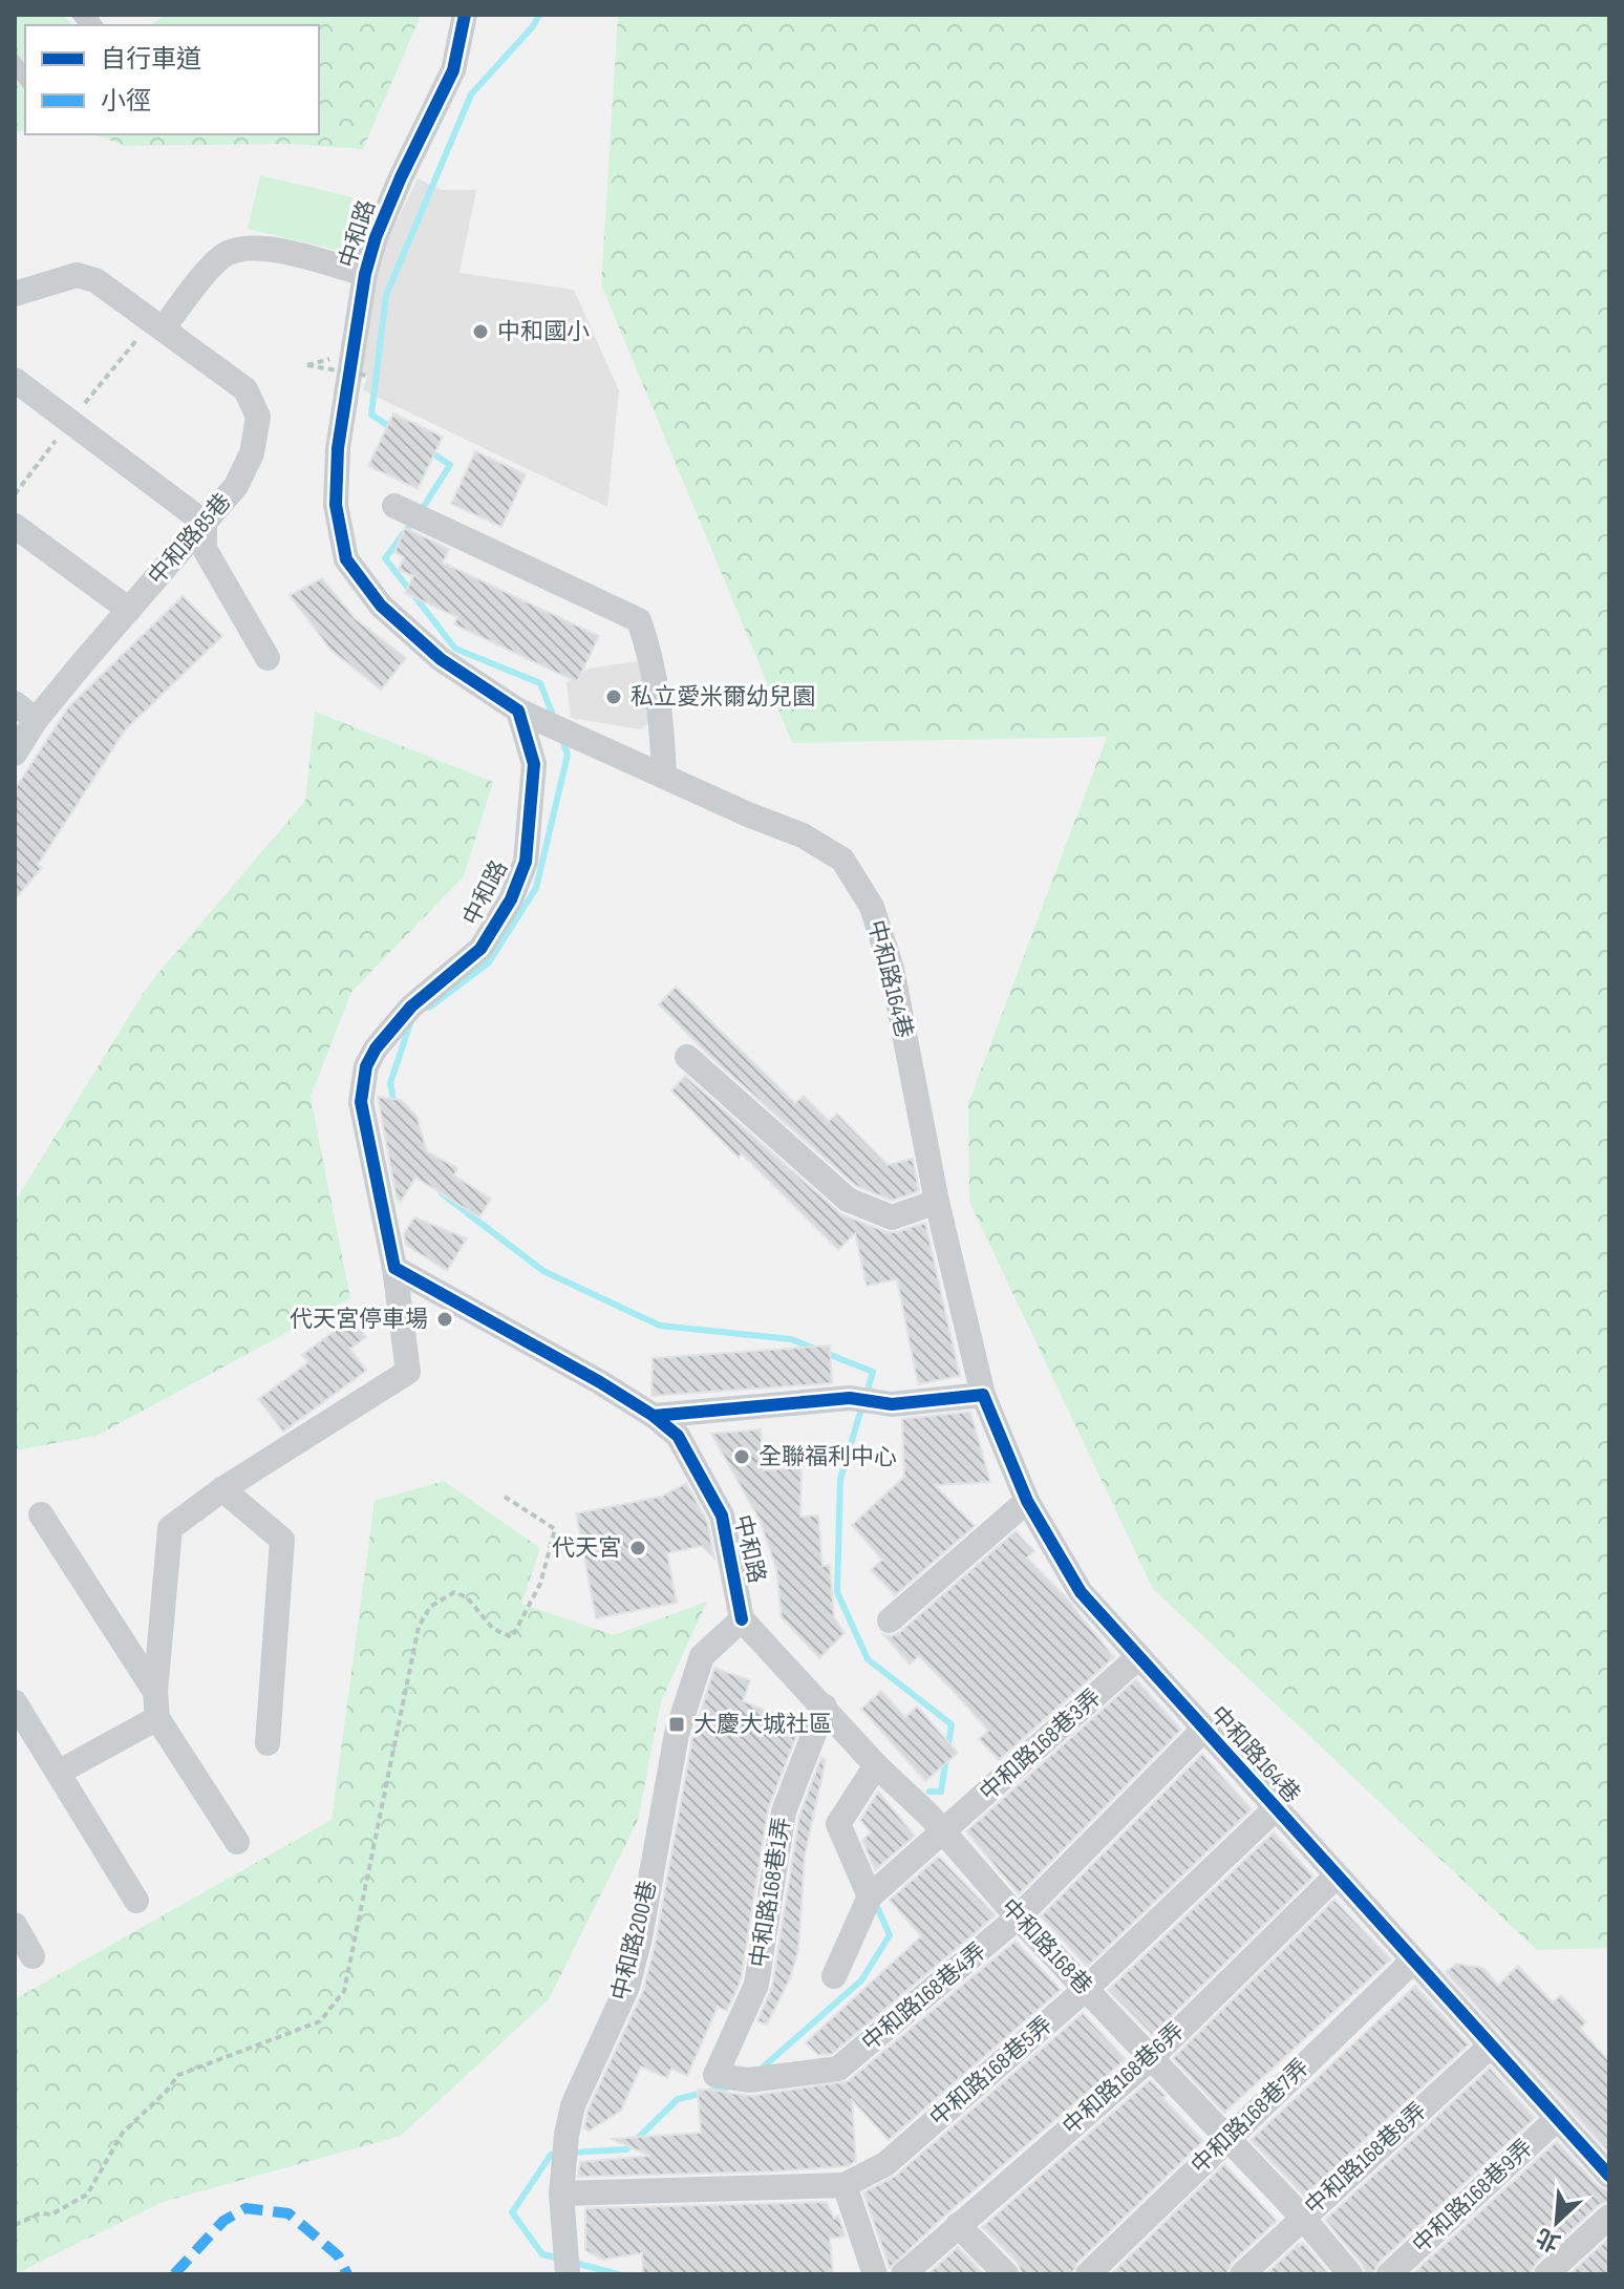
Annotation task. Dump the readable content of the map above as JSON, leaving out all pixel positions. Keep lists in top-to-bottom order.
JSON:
{
  "streets": {
    "street": [
      "中和路",
      "中和路85巷",
      "中和路164巷",
      "中和路168巷3弄",
      "中和路168巷1弄",
      "中和路200巷",
      "中和路168巷",
      "中和路168巷4弄",
      "中和路168巷5弄",
      "中和路168巷6弄",
      "中和路168巷7弄",
      "中和路168巷8弄",
      "中和路168巷9弄"
    ]
  },
  "crossings": [
    ["中和路", "中和路164巷"],
    ["中和路", "中和路200巷"],
    ["中和路", "中和路168巷"],
    ["中和路164巷", "中和路168巷3弄"],
    ["中和路164巷", "中和路168巷4弄"],
    ["中和路164巷", "中和路168巷5弄"],
    ["中和路164巷", "中和路168巷6弄"],
    ["中和路164巷", "中和路168巷7弄"],
    ["中和路164巷", "中和路168巷8弄"],
    ["中和路164巷", "中和路168巷9弄"],
    ["中和路168巷3弄", "中和路168巷"],
    ["中和路168巷1弄", "中和路168巷"],
    ["中和路168巷1弄", "中和路168巷4弄"],
    ["中和路200巷", "中和路168巷"],
    ["中和路168巷", "中和路168巷4弄"],
    ["中和路168巷", "中和路168巷5弄"],
    ["中和路168巷", "中和路168巷6弄"],
    ["中和路168巷", "中和路168巷7弄"],
    ["中和路168巷", "中和路168巷8弄"]
  ],
  "places": {
    "other": [
      "中和國小",
      "私立愛米爾幼兒園",
      "代天宮停車場",
      "全聯福利中心",
      "代天宮"
    ],
    "transit": ["大慶大城社區"]
  },
  "legend": ["自行車道", "小徑"],
  "north": "bottom left"
}
